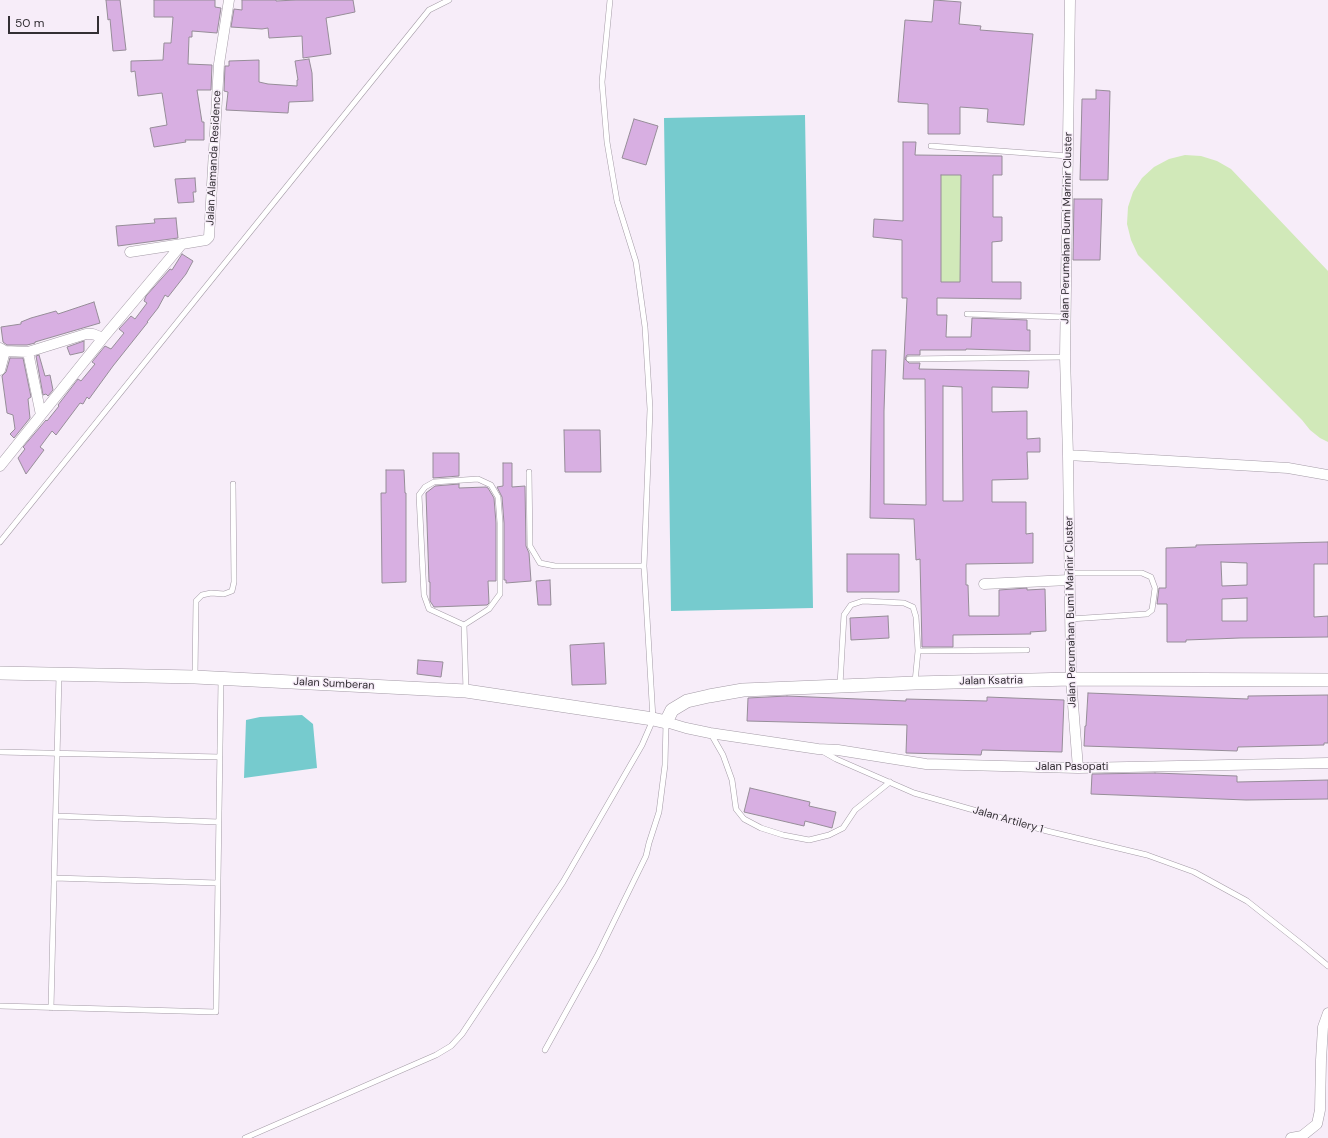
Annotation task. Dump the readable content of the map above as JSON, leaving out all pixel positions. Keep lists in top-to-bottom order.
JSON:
{
  "streets": {
    "street": [
      "Jalan Alamanda Residence",
      "Jalan Perumahan Bumi Marinir Cluster",
      "Jalan Ksatria",
      "Jalan Sumberan",
      "Jalan Pasopati",
      "Jalan Artilery 1"
    ]
  },
  "crossings": [
    ["Jalan Perumahan Bumi Marinir Cluster", "Jalan Ksatria"],
    ["Jalan Perumahan Bumi Marinir Cluster", "Jalan Pasopati"],
    ["Jalan Ksatria", "Jalan Sumberan"],
    ["Jalan Ksatria", "Jalan Artilery 1"],
    ["Jalan Sumberan", "Jalan Artilery 1"],
    ["Jalan Pasopati", "Jalan Artilery 1"]
  ],
  "scale_bar": "50 m"
}
